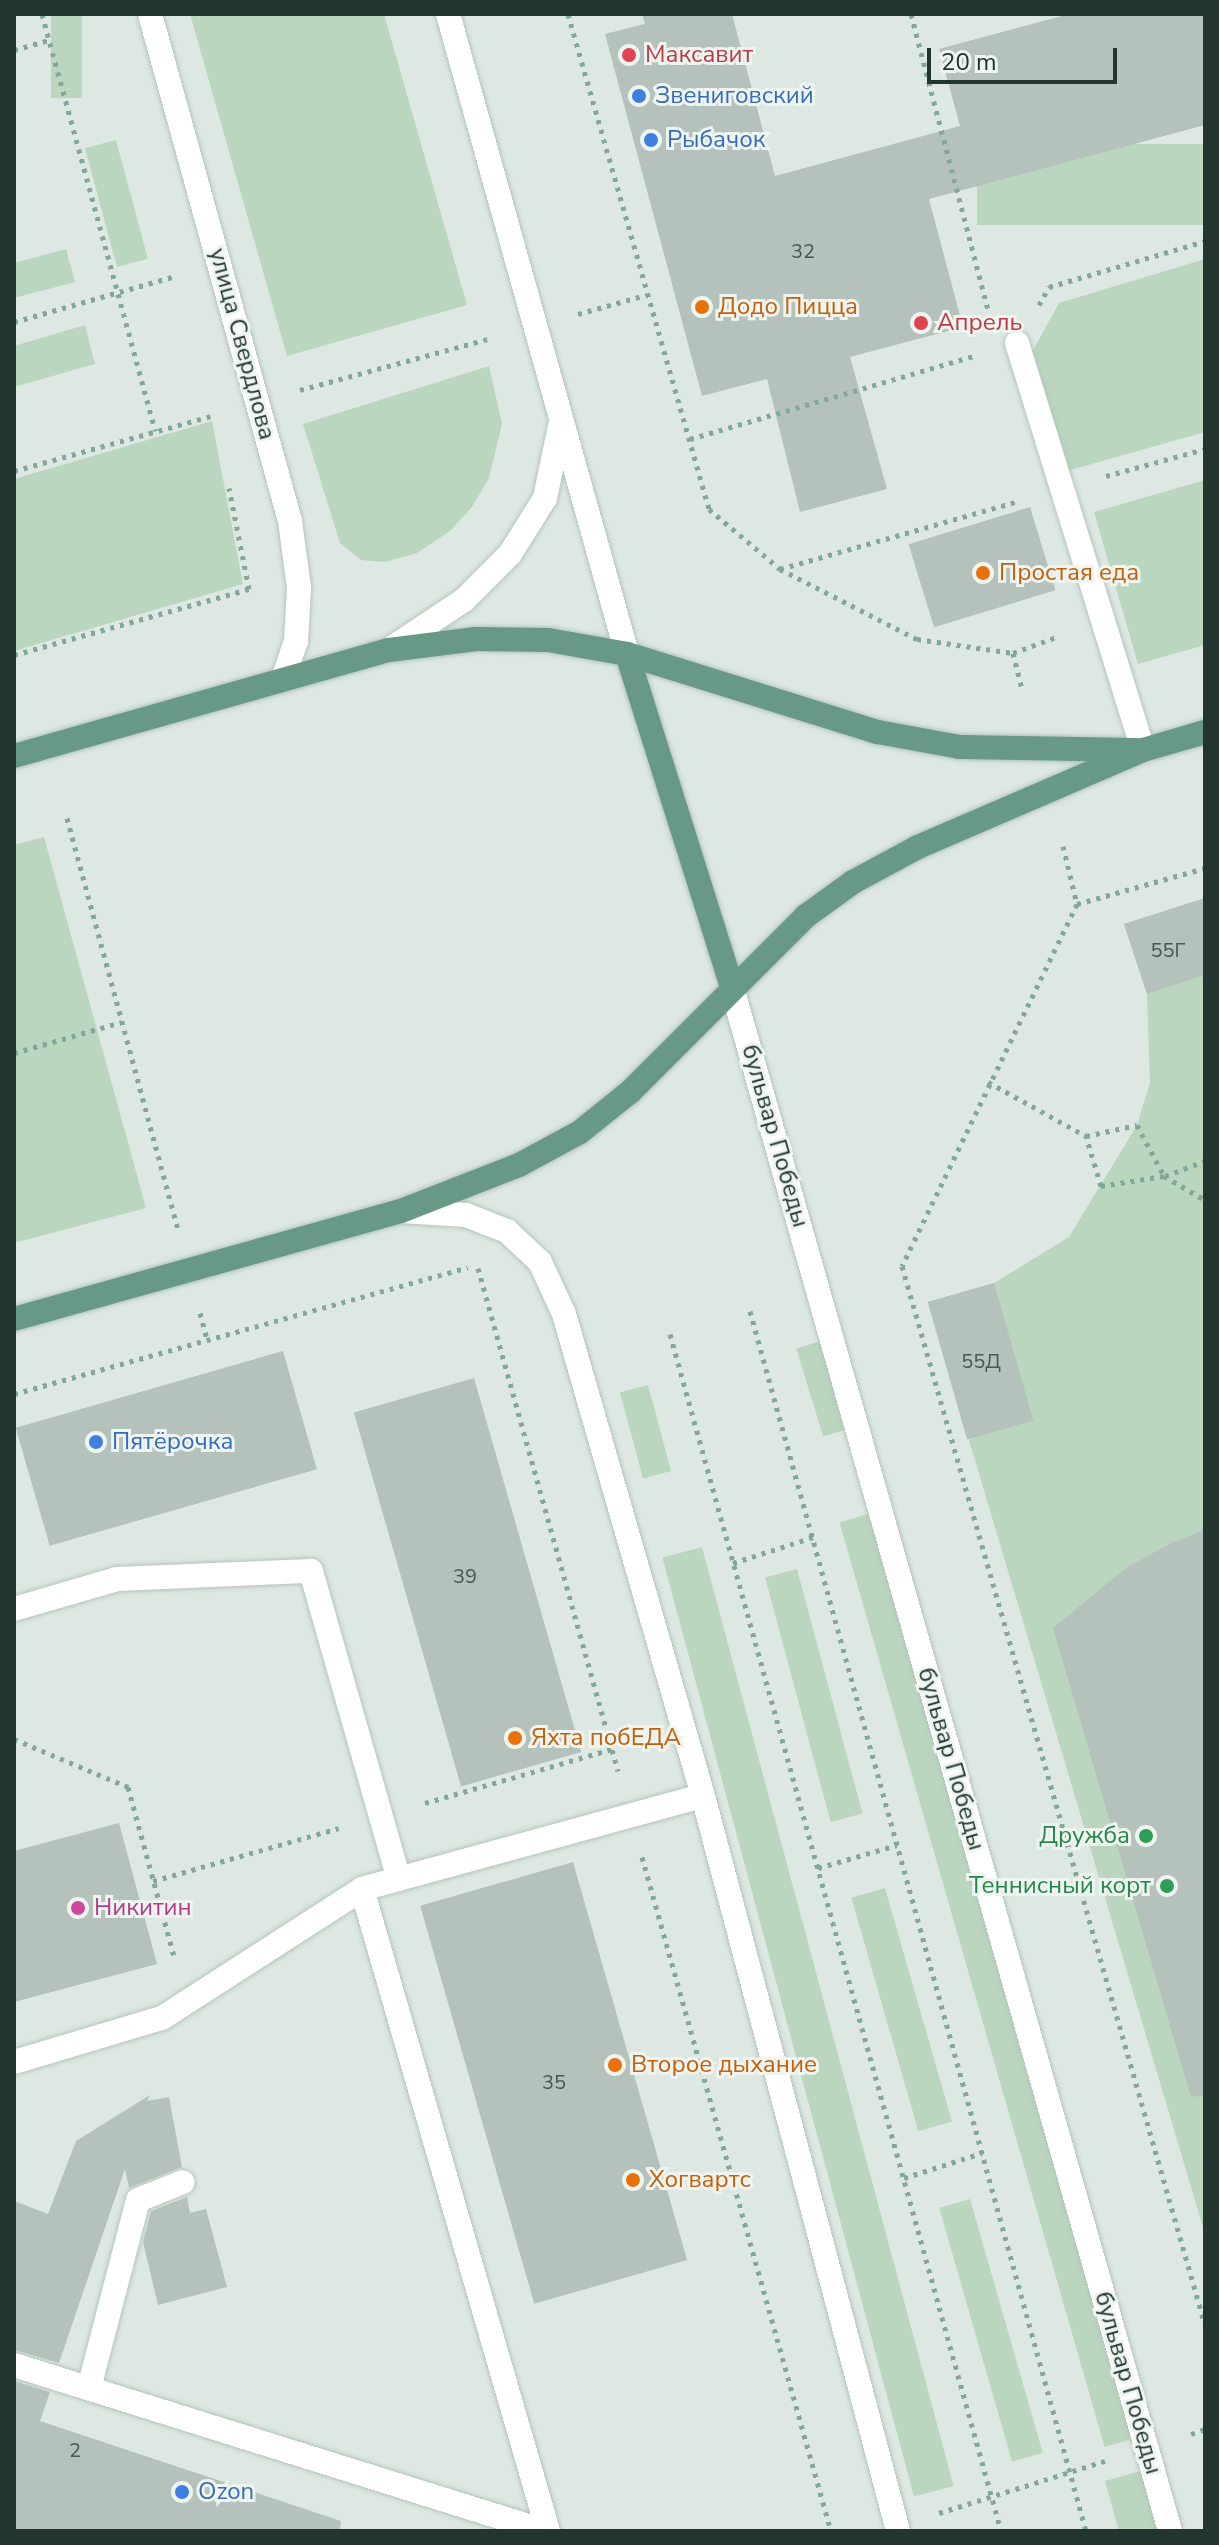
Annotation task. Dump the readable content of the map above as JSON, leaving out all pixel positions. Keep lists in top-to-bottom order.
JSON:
{
  "streets": {
    "street": ["улица Свердлова", "бульвар Победы"]
  },
  "places": [
    "Максавит",
    "Звениговский",
    "Рыбачок",
    "Додо Пицца",
    "Апрель",
    "Простая еда",
    "Пятёрочка",
    "Яхта побЕДА",
    "Дружба",
    "Теннисный корт",
    "Никитин",
    "Второе дыхание",
    "Хогвартс",
    "Ozon"
  ],
  "house_numbers": [
    "32",
    "55Г",
    "55Д",
    "39",
    "35",
    "2"
  ],
  "scale_bar": "20 m"
}
